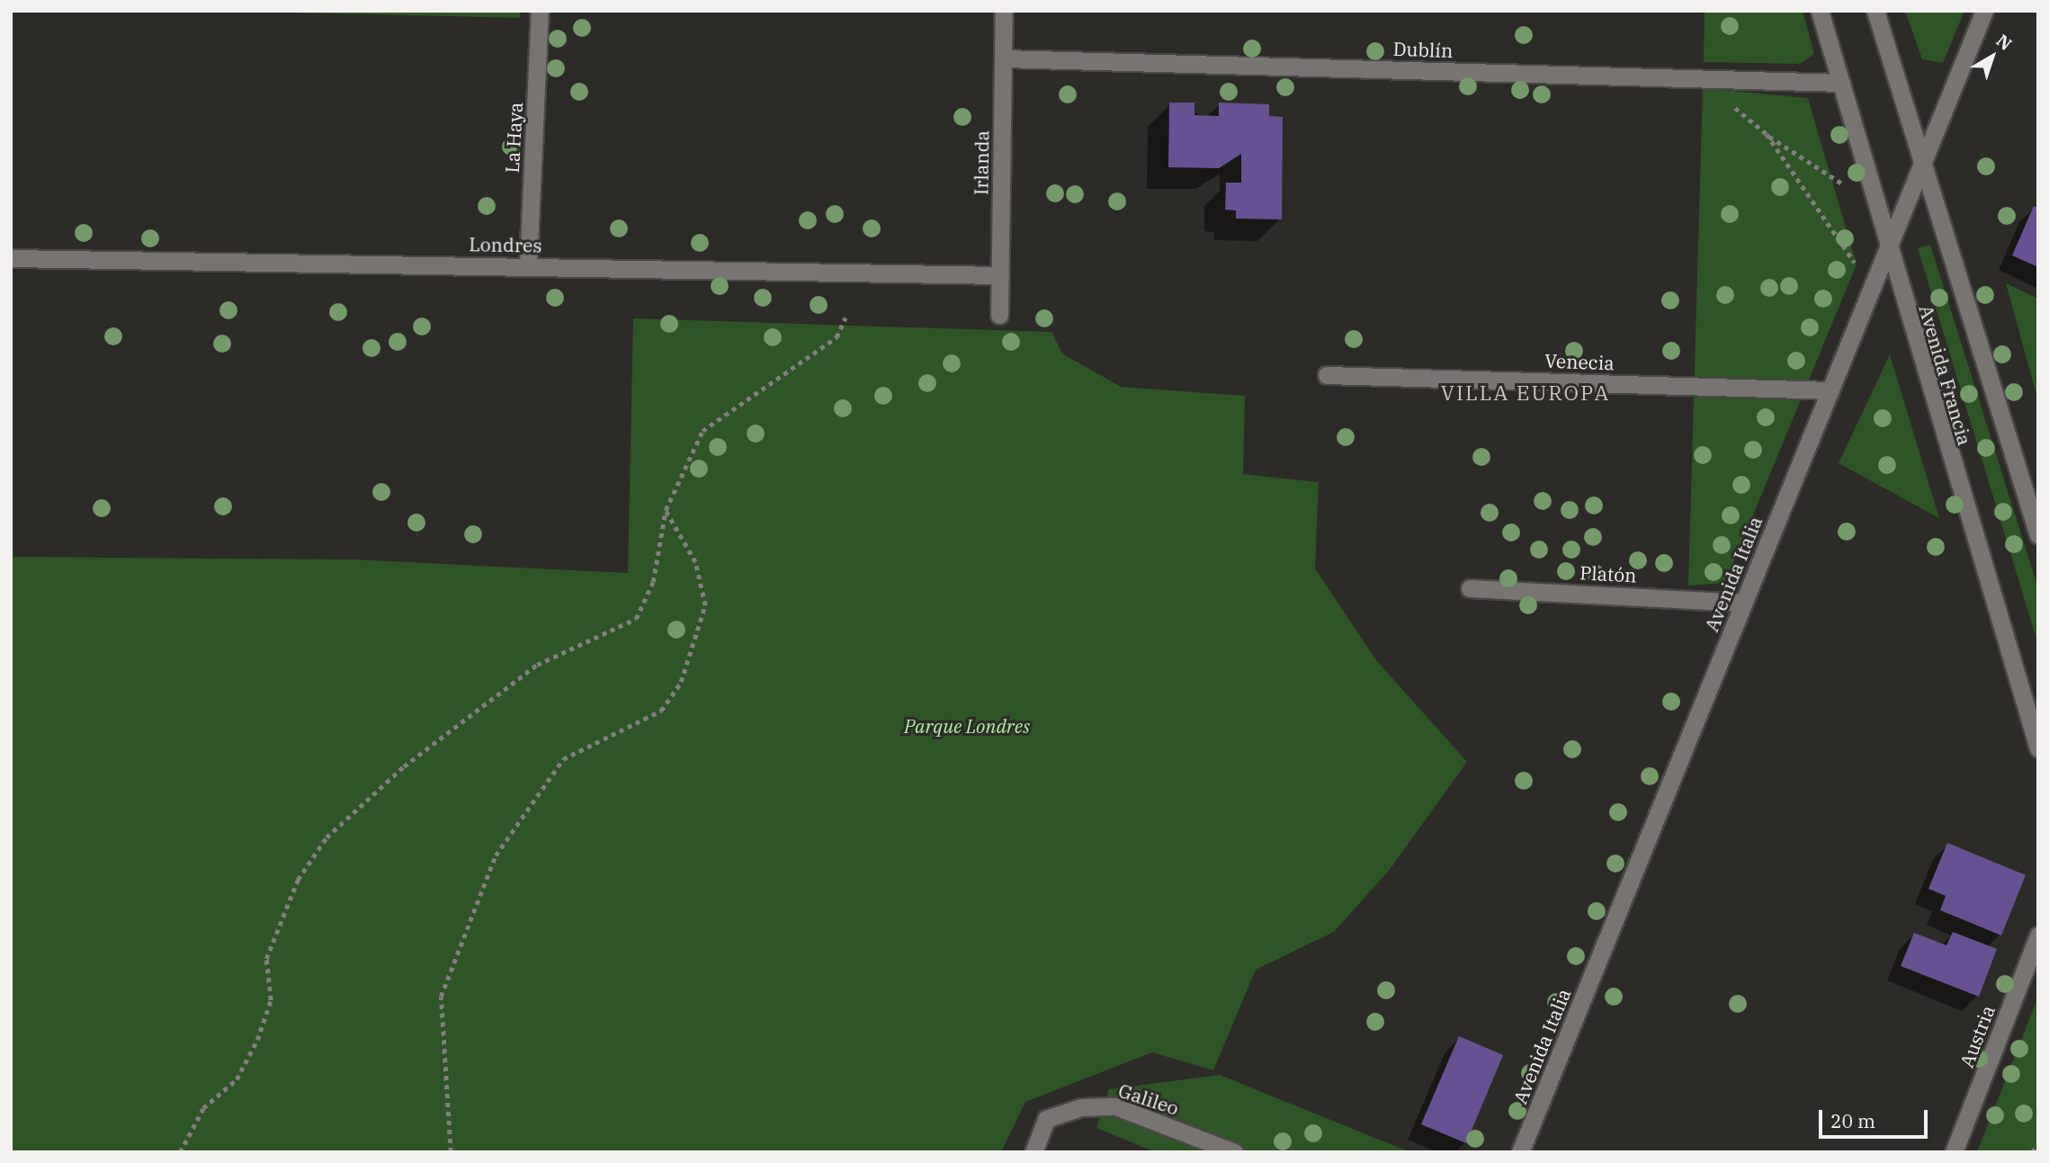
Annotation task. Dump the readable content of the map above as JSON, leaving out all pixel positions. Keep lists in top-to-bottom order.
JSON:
{
  "streets": {
    "street": [
      "Dublín",
      "La Haya",
      "Irlanda",
      "Londres",
      "Venecia",
      "Avenida Francia",
      "Platón",
      "Avenida Italia",
      "Austria",
      "Galileo"
    ]
  },
  "crossings": [
    ["Dublín", "Irlanda"],
    ["Dublín", "Avenida Francia"],
    ["La Haya", "Londres"],
    ["Irlanda", "Londres"],
    ["Venecia", "Avenida Italia"],
    ["Avenida Francia", "Avenida Italia"],
    ["Platón", "Avenida Italia"]
  ],
  "districts": ["VILLA EUROPA"],
  "parks": ["Parque Londres"],
  "scale_bar": "20 m",
  "north": "top right"
}
